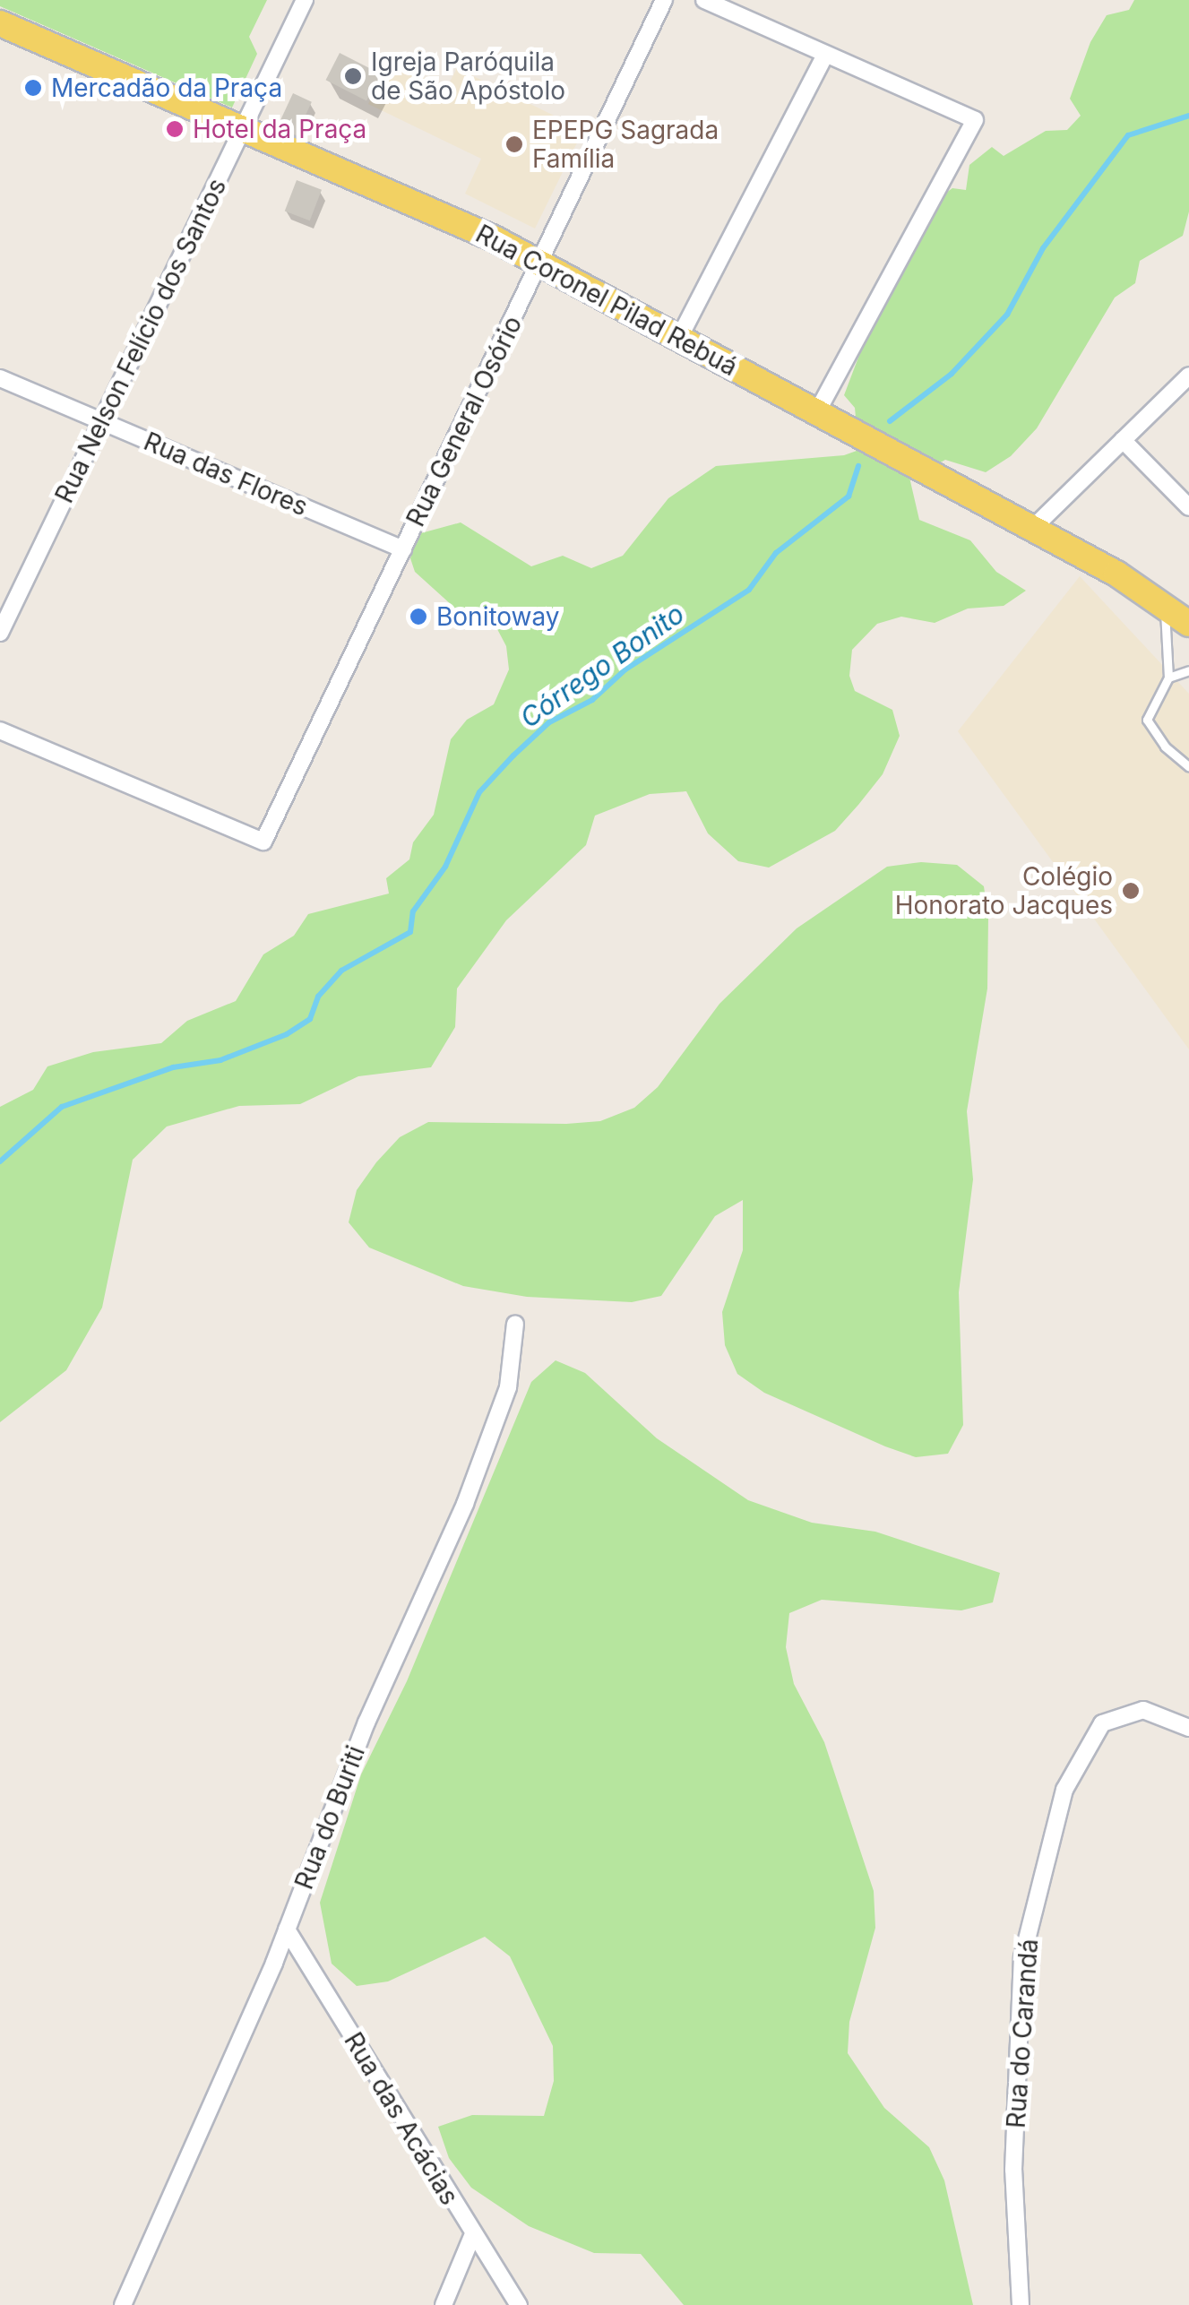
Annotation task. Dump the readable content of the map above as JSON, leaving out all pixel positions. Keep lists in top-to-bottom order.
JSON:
{
  "streets": {
    "main road": ["Rua Coronel Pilad Rebuá"],
    "street": [
      "Rua Nelson Felício dos Santos",
      "Rua General Osório",
      "Rua das Flores",
      "Rua do Buriti",
      "Rua do Carandá",
      "Rua das Acácias"
    ]
  },
  "crossings": [
    ["Rua Coronel Pilad Rebuá", "Rua Nelson Felício dos Santos"],
    ["Rua Coronel Pilad Rebuá", "Rua General Osório"],
    ["Rua Nelson Felício dos Santos", "Rua das Flores"],
    ["Rua General Osório", "Rua das Flores"],
    ["Rua do Buriti", "Rua das Acácias"]
  ],
  "water": ["Córrego Bonito"],
  "places": [
    "Igreja Paróquila de São Apóstolo",
    "Mercadão da Praça",
    "Hotel da Praça",
    "EPEPG Sagrada Família",
    "Bonitoway",
    "Colégio Honorato Jacques"
  ]
}
